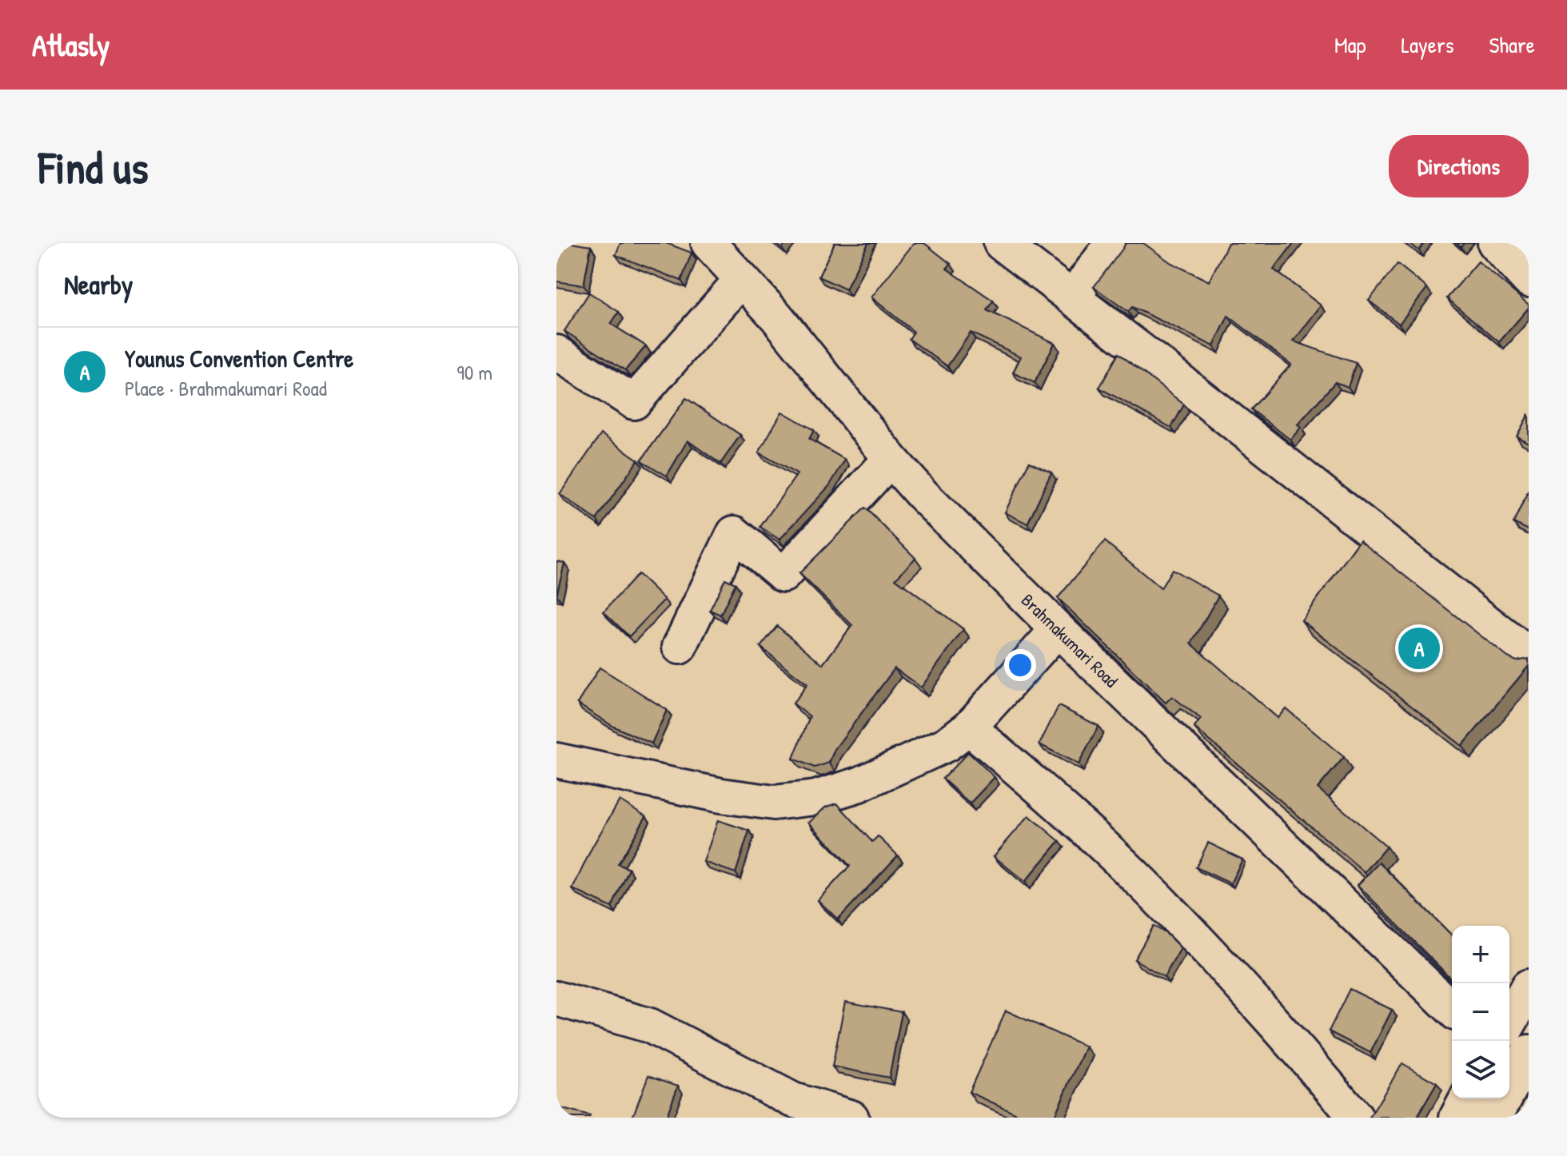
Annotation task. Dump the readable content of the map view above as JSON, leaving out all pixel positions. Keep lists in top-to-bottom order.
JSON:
{
  "streets": {
    "street": ["Brahmakumari Road"]
  },
  "page": {
    "header": "Atlasly",
    "nav": ["Map", "Layers", "Share"],
    "buttons": "Directions",
    "title": "Find us",
    "heading": "Nearby",
    "list": [
      {
        "mark": "A",
        "name": "Younus Convention Centre",
        "note": "Place · Brahmakumari Road",
        "value": "90 m"
      }
    ],
    "pins": "A",
    "map_buttons": ["+", "−"]
  }
}
